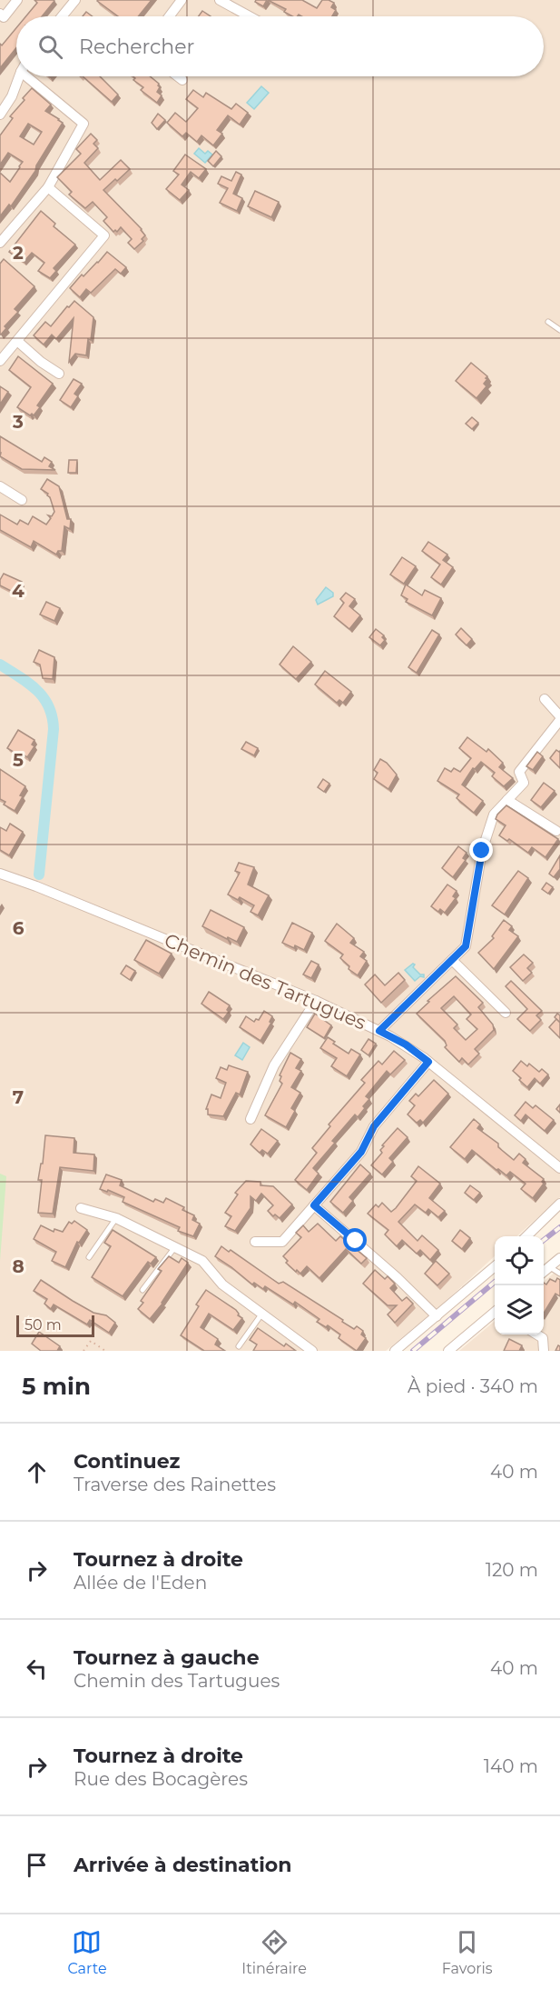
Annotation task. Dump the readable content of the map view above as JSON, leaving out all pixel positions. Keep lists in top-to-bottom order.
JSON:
{
  "streets": {
    "street": ["Chemin des Tartugues"]
  },
  "scale_bar": "50 m",
  "page": {
    "search": "Rechercher",
    "scale": "50 m",
    "heading": ["5 min", "À pied · 340 m"],
    "list": [
      ["Continuez", "Traverse des Rainettes", "40 m"],
      ["Tournez à droite", "Allée de l'Eden", "120 m"],
      ["Tournez à gauche", "Chemin des Tartugues", "40 m"],
      ["Tournez à droite", "Rue des Bocagères", "140 m"],
      "Arrivée à destination"
    ],
    "nav": ["Carte", "Itinéraire", "Favoris"]
  },
  "grid": {
    "rows": [
      "2",
      "3",
      "4",
      "5",
      "6",
      "7",
      "8"
    ]
  }
}
